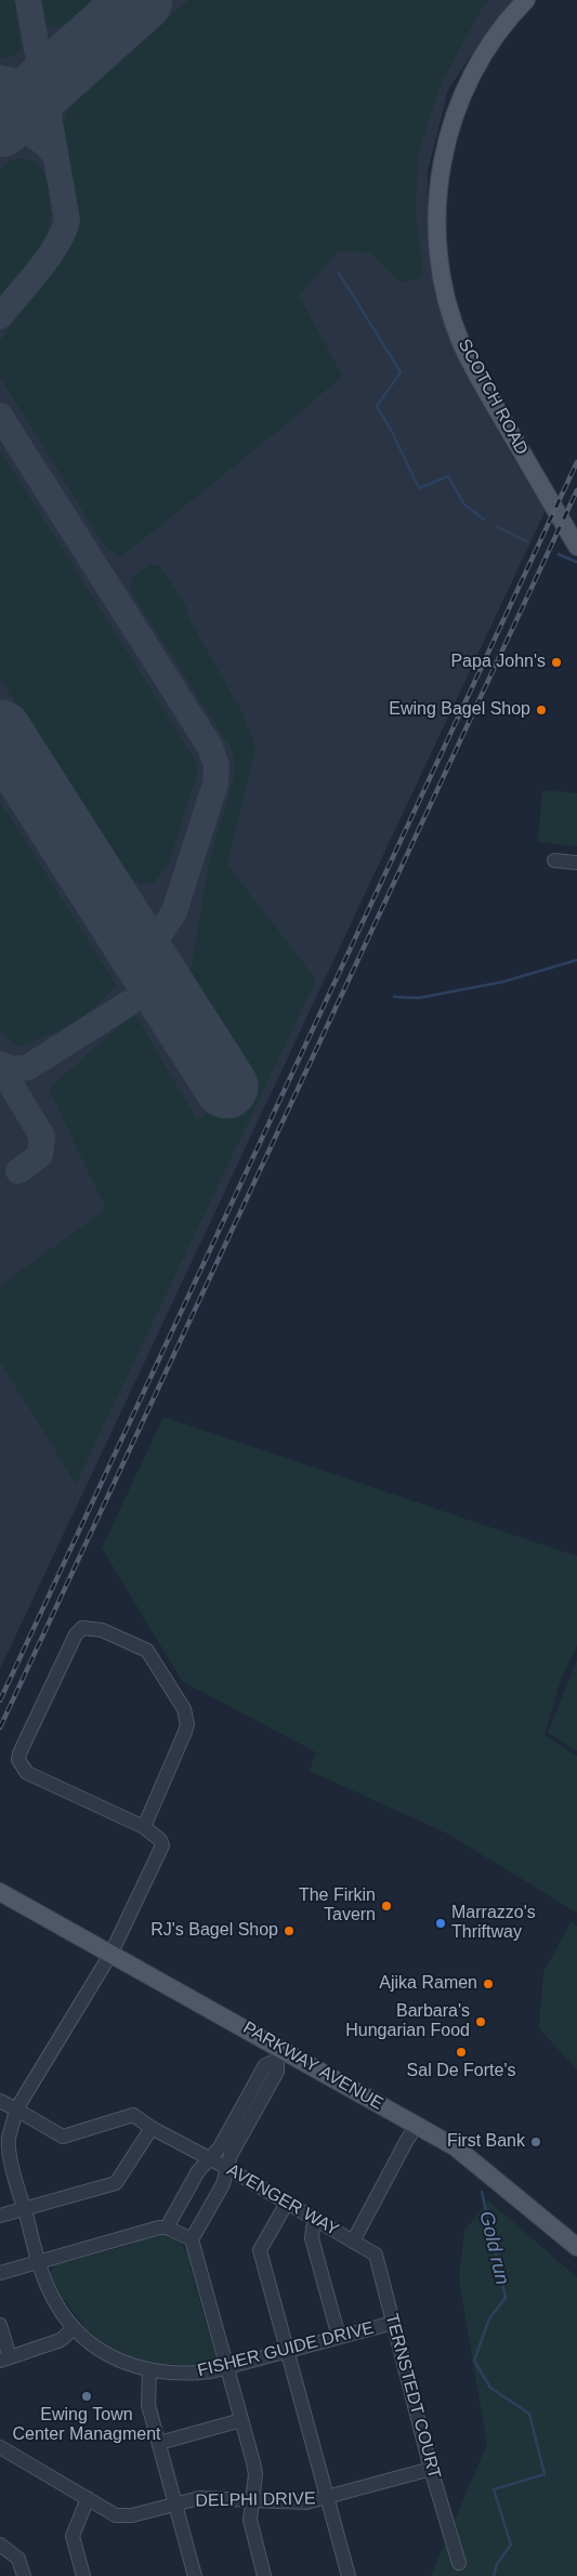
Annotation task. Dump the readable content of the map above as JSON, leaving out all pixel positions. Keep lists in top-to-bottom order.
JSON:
{
  "streets": {
    "main road": ["SCOTCH ROAD", "PARKWAY AVENUE"],
    "street": [
      "AVENGER WAY",
      "FISHER GUIDE DRIVE",
      "TERNSTEDT COURT",
      "DELPHI DRIVE"
    ]
  },
  "crossings": [
    ["PARKWAY AVENUE", "AVENGER WAY"],
    ["PARKWAY AVENUE", "FISHER GUIDE DRIVE"],
    ["AVENGER WAY", "FISHER GUIDE DRIVE"],
    ["AVENGER WAY", "TERNSTEDT COURT"],
    ["FISHER GUIDE DRIVE", "TERNSTEDT COURT"],
    ["TERNSTEDT COURT", "DELPHI DRIVE"]
  ],
  "water": ["Gold run"],
  "places": [
    "Papa John's",
    "Ewing Bagel Shop",
    "The Firkin Tavern",
    "Marrazzo's Thriftway",
    "RJ's Bagel Shop",
    "Ajika Ramen",
    "Barbara's Hungarian Food",
    "Sal De Forte's",
    "First Bank",
    "Ewing Town Center Managment"
  ]
}
